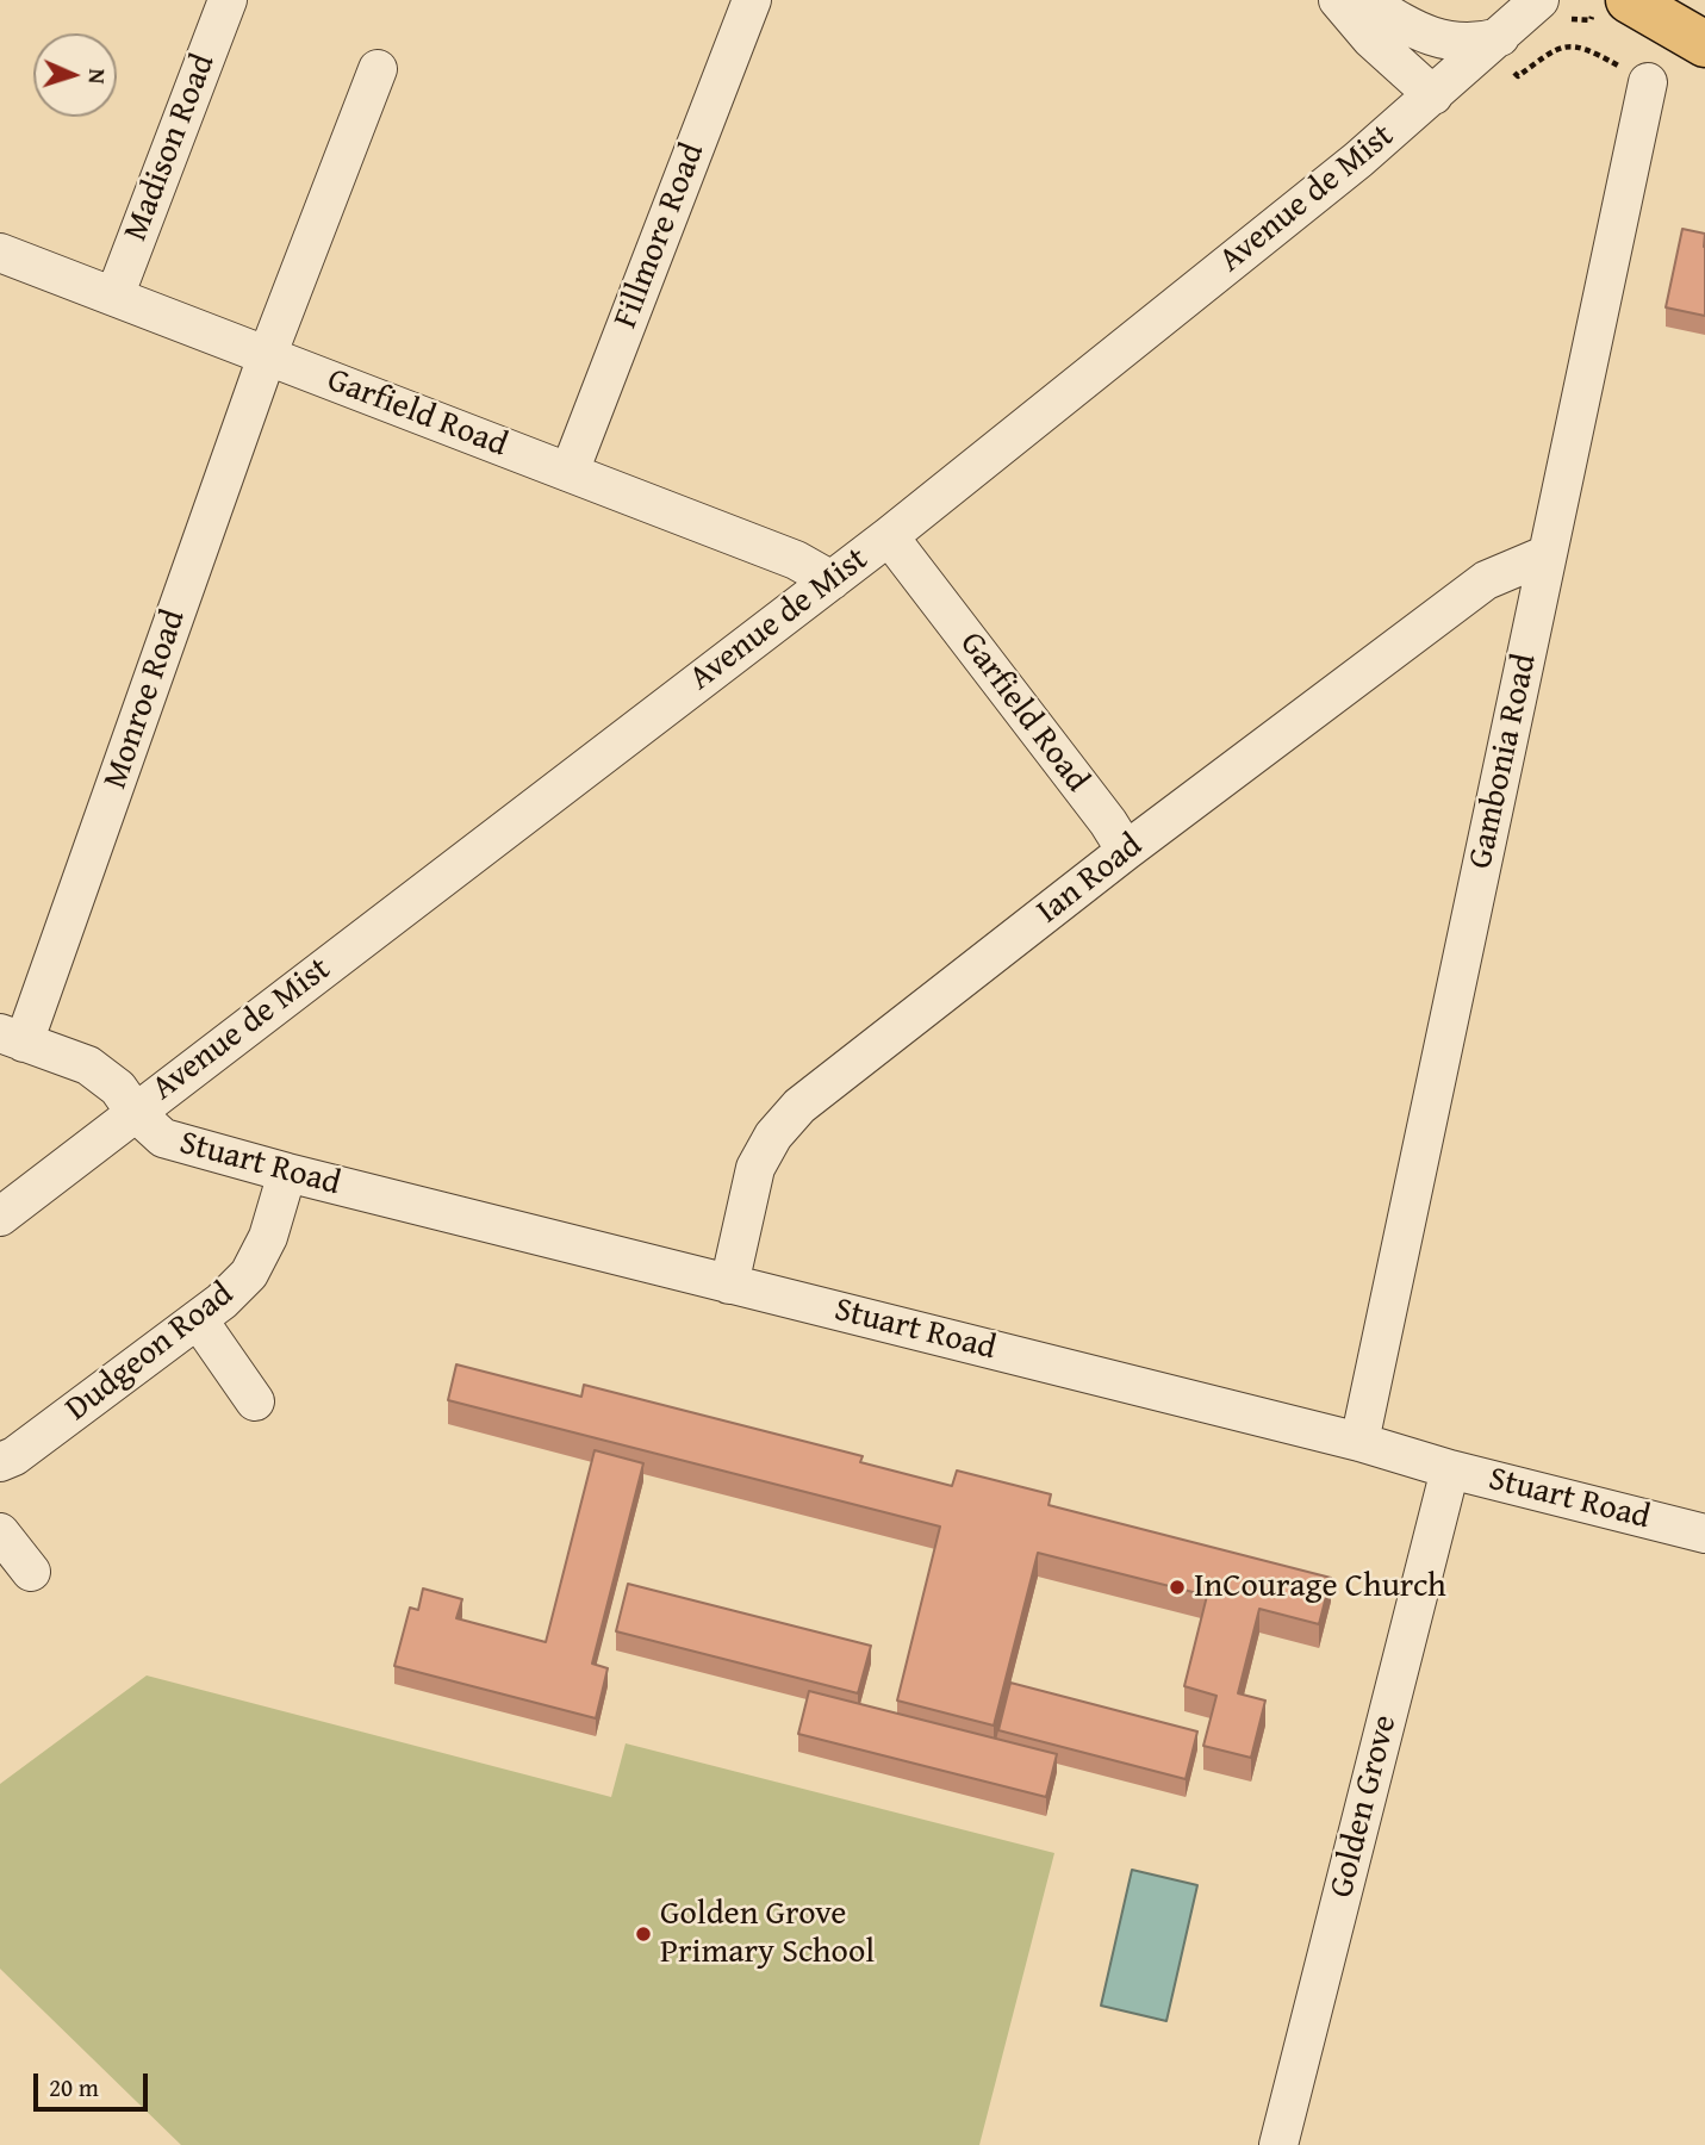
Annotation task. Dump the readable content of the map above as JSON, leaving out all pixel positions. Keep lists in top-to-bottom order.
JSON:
{
  "streets": {
    "street": [
      "Madison Road",
      "Avenue de Mist",
      "Fillmore Road",
      "Garfield Road",
      "Monroe Road",
      "Gambonia Road",
      "Ian Road",
      "Stuart Road",
      "Dudgeon Road",
      "Golden Grove"
    ]
  },
  "crossings": [
    ["Madison Road", "Garfield Road"],
    ["Avenue de Mist", "Garfield Road"],
    ["Avenue de Mist", "Stuart Road"],
    ["Fillmore Road", "Garfield Road"],
    ["Garfield Road", "Monroe Road"],
    ["Garfield Road", "Ian Road"],
    ["Monroe Road", "Stuart Road"],
    ["Gambonia Road", "Ian Road"],
    ["Gambonia Road", "Stuart Road"],
    ["Ian Road", "Stuart Road"],
    ["Stuart Road", "Dudgeon Road"],
    ["Stuart Road", "Golden Grove"]
  ],
  "places": ["InCourage Church", "Golden Grove Primary School"],
  "scale_bar": "20 m",
  "north": "right"
}
